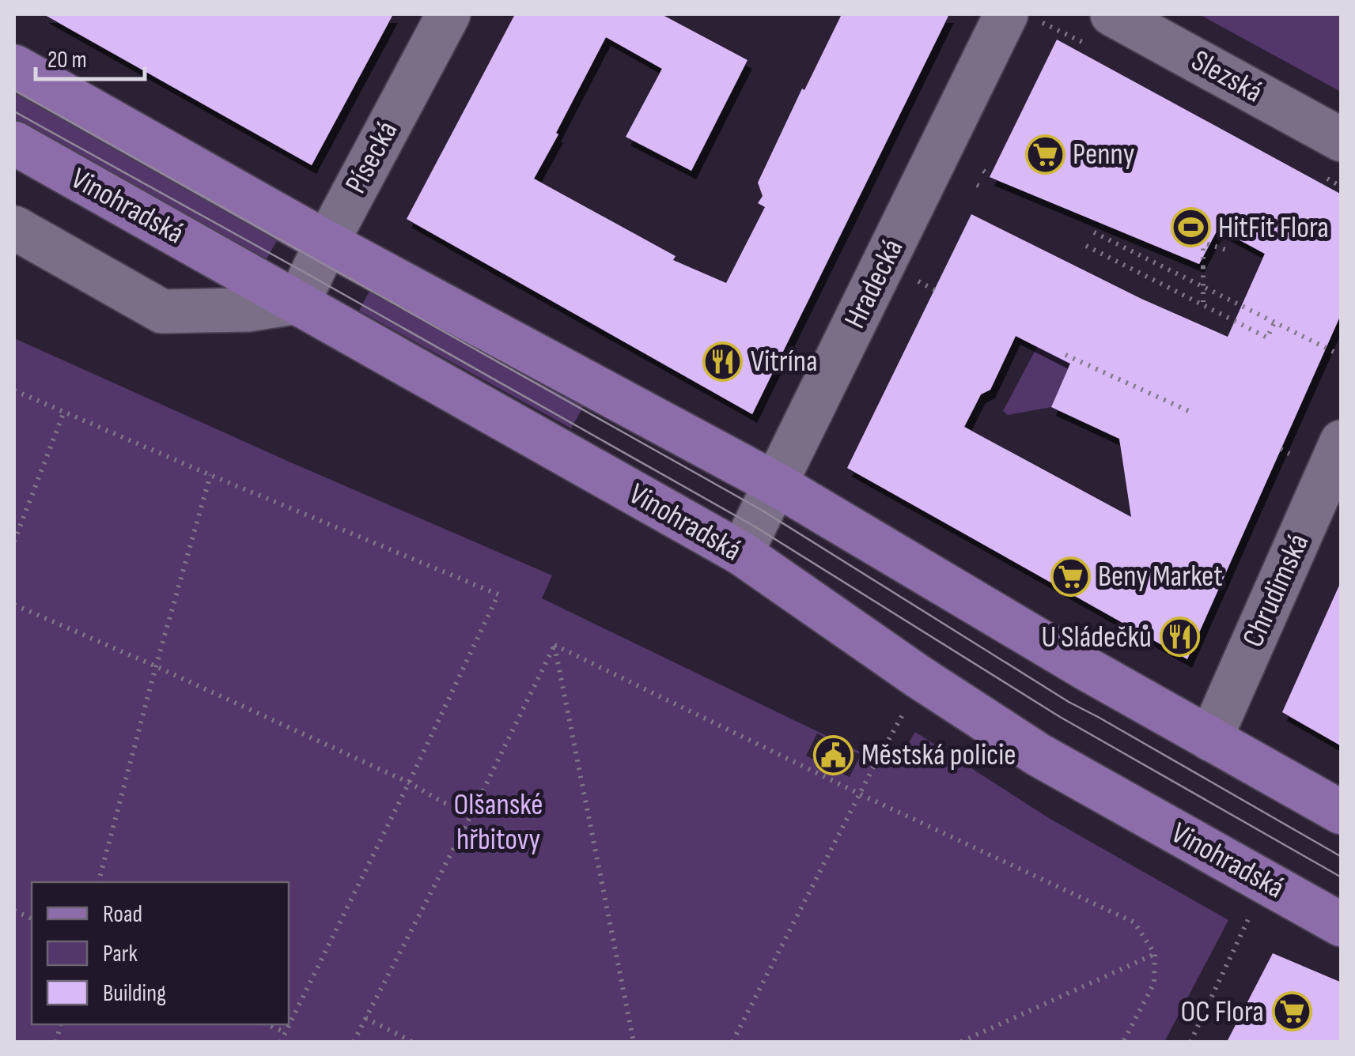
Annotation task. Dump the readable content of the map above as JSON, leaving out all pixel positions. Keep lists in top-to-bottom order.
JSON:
{
  "streets": {
    "main road": ["Vinohradská"],
    "street": [
      "Slezská",
      "Písecká",
      "Hradecká",
      "Chrudimská"
    ]
  },
  "crossings": [
    ["Písecká", "Vinohradská"],
    ["Vinohradská", "Hradecká"]
  ],
  "parks": ["Olšanské hřbitovy"],
  "places": {
    "supermarket": ["Penny", "Beny Market", "OC Flora"],
    "sports": ["HitFit Flora"],
    "restaurant": ["Vitrína", "U Sládečků"],
    "public building": ["Městská policie"]
  },
  "legend": ["Road", "Park", "Building"],
  "scale_bar": "20 m"
}
